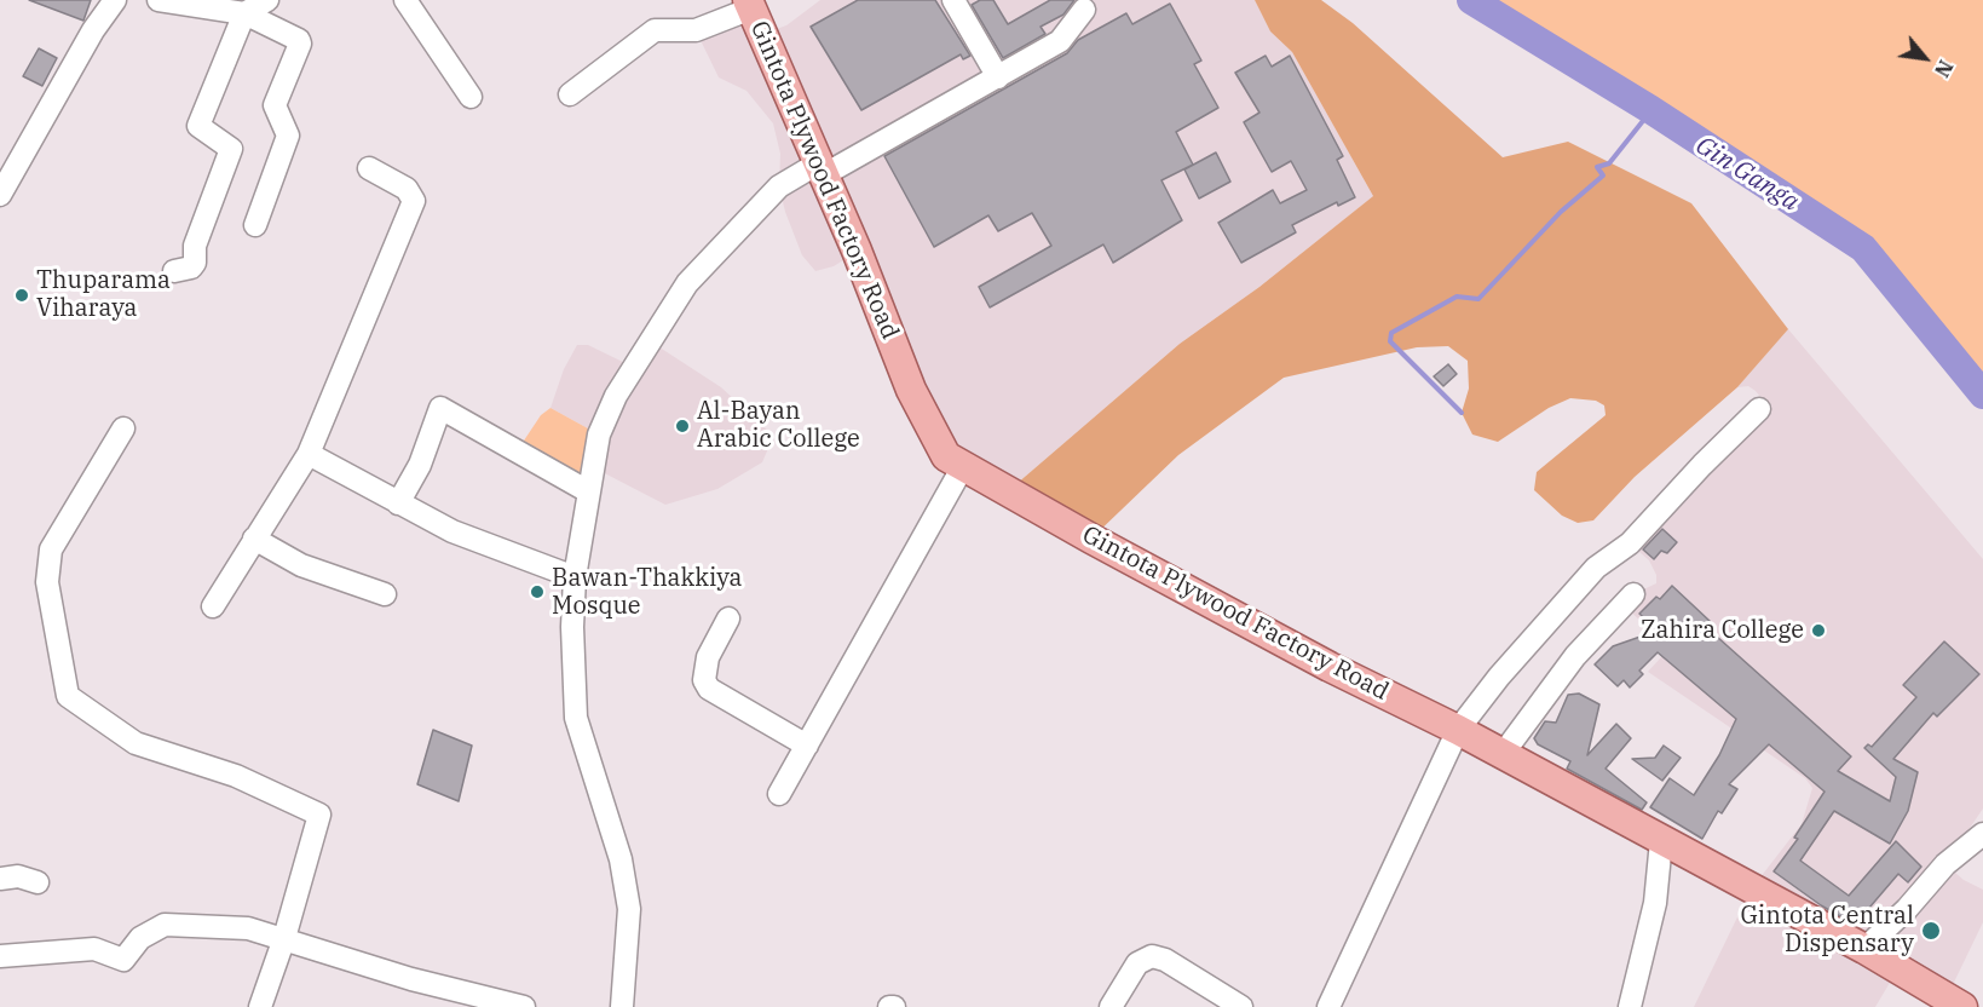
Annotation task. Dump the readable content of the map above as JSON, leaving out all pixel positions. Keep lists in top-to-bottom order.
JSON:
{
  "streets": {
    "main road": ["Gintota Plywood Factory Road"]
  },
  "water": ["Gin Ganga"],
  "places": [
    "Thuparama Viharaya",
    "Al-Bayan Arabic College",
    "Bawan-Thakkiya Mosque",
    "Zahira College",
    "Gintota Central Dispensary"
  ],
  "north": "bottom right"
}
